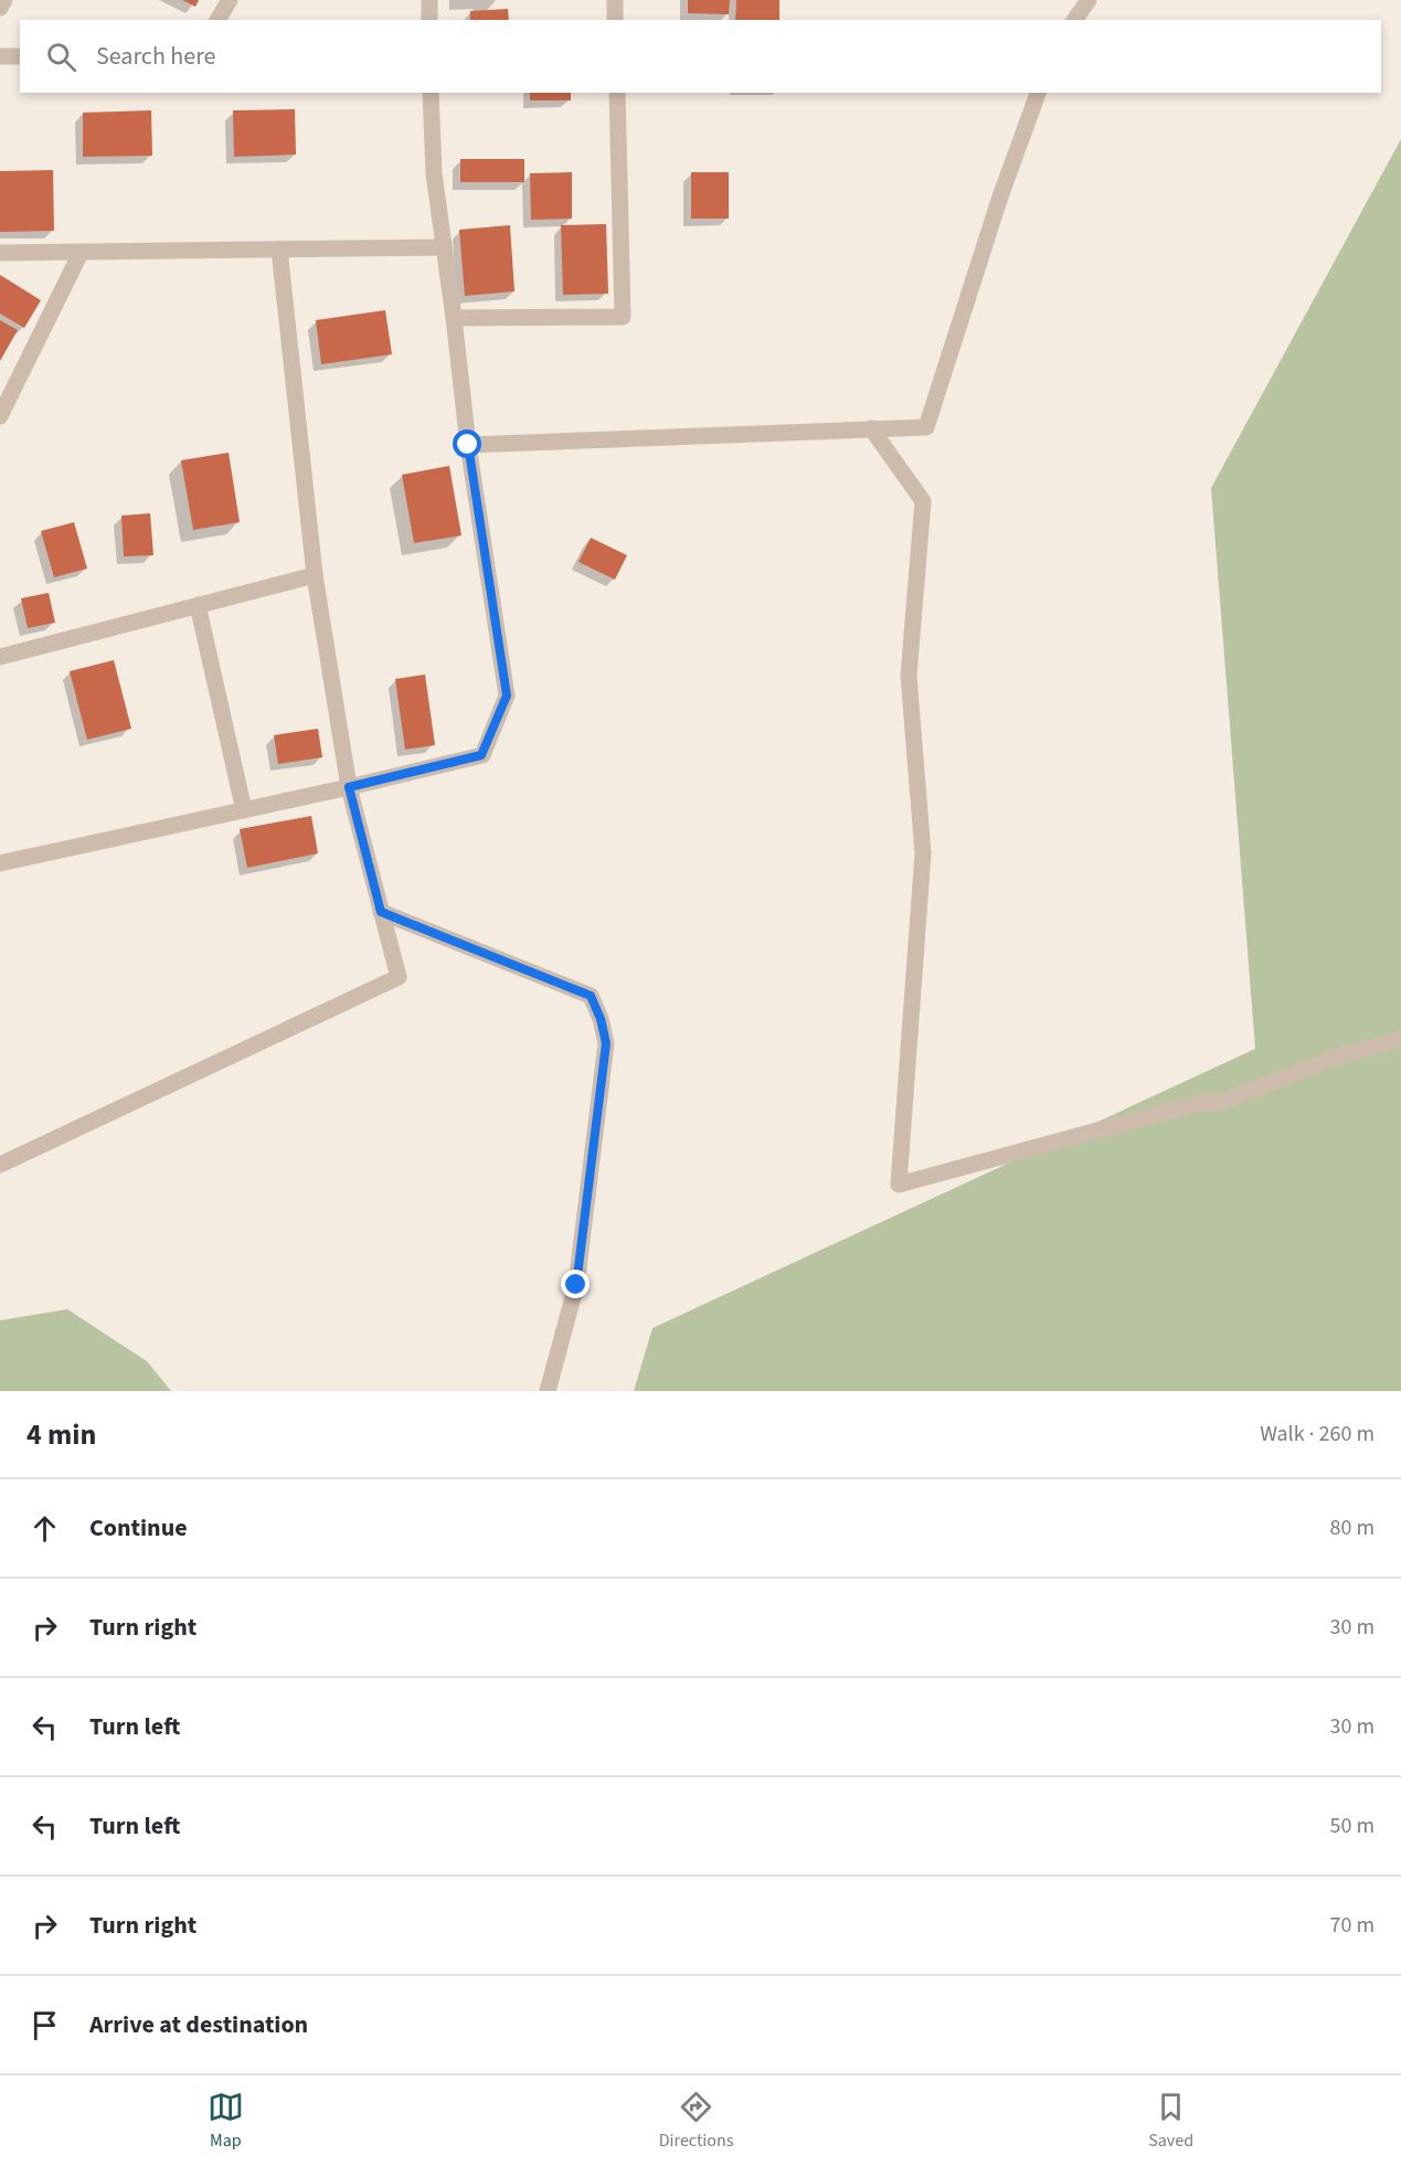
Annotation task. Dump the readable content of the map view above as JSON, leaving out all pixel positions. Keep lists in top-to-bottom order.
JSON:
{
  "page": {
    "search": "Search here",
    "heading": ["4 min", "Walk · 260 m"],
    "list": [
      ["Continue", "80 m"],
      ["Turn right", "30 m"],
      ["Turn left", "30 m"],
      ["Turn left", "50 m"],
      ["Turn right", "70 m"],
      "Arrive at destination"
    ],
    "nav": ["Map", "Directions", "Saved"]
  }
}
